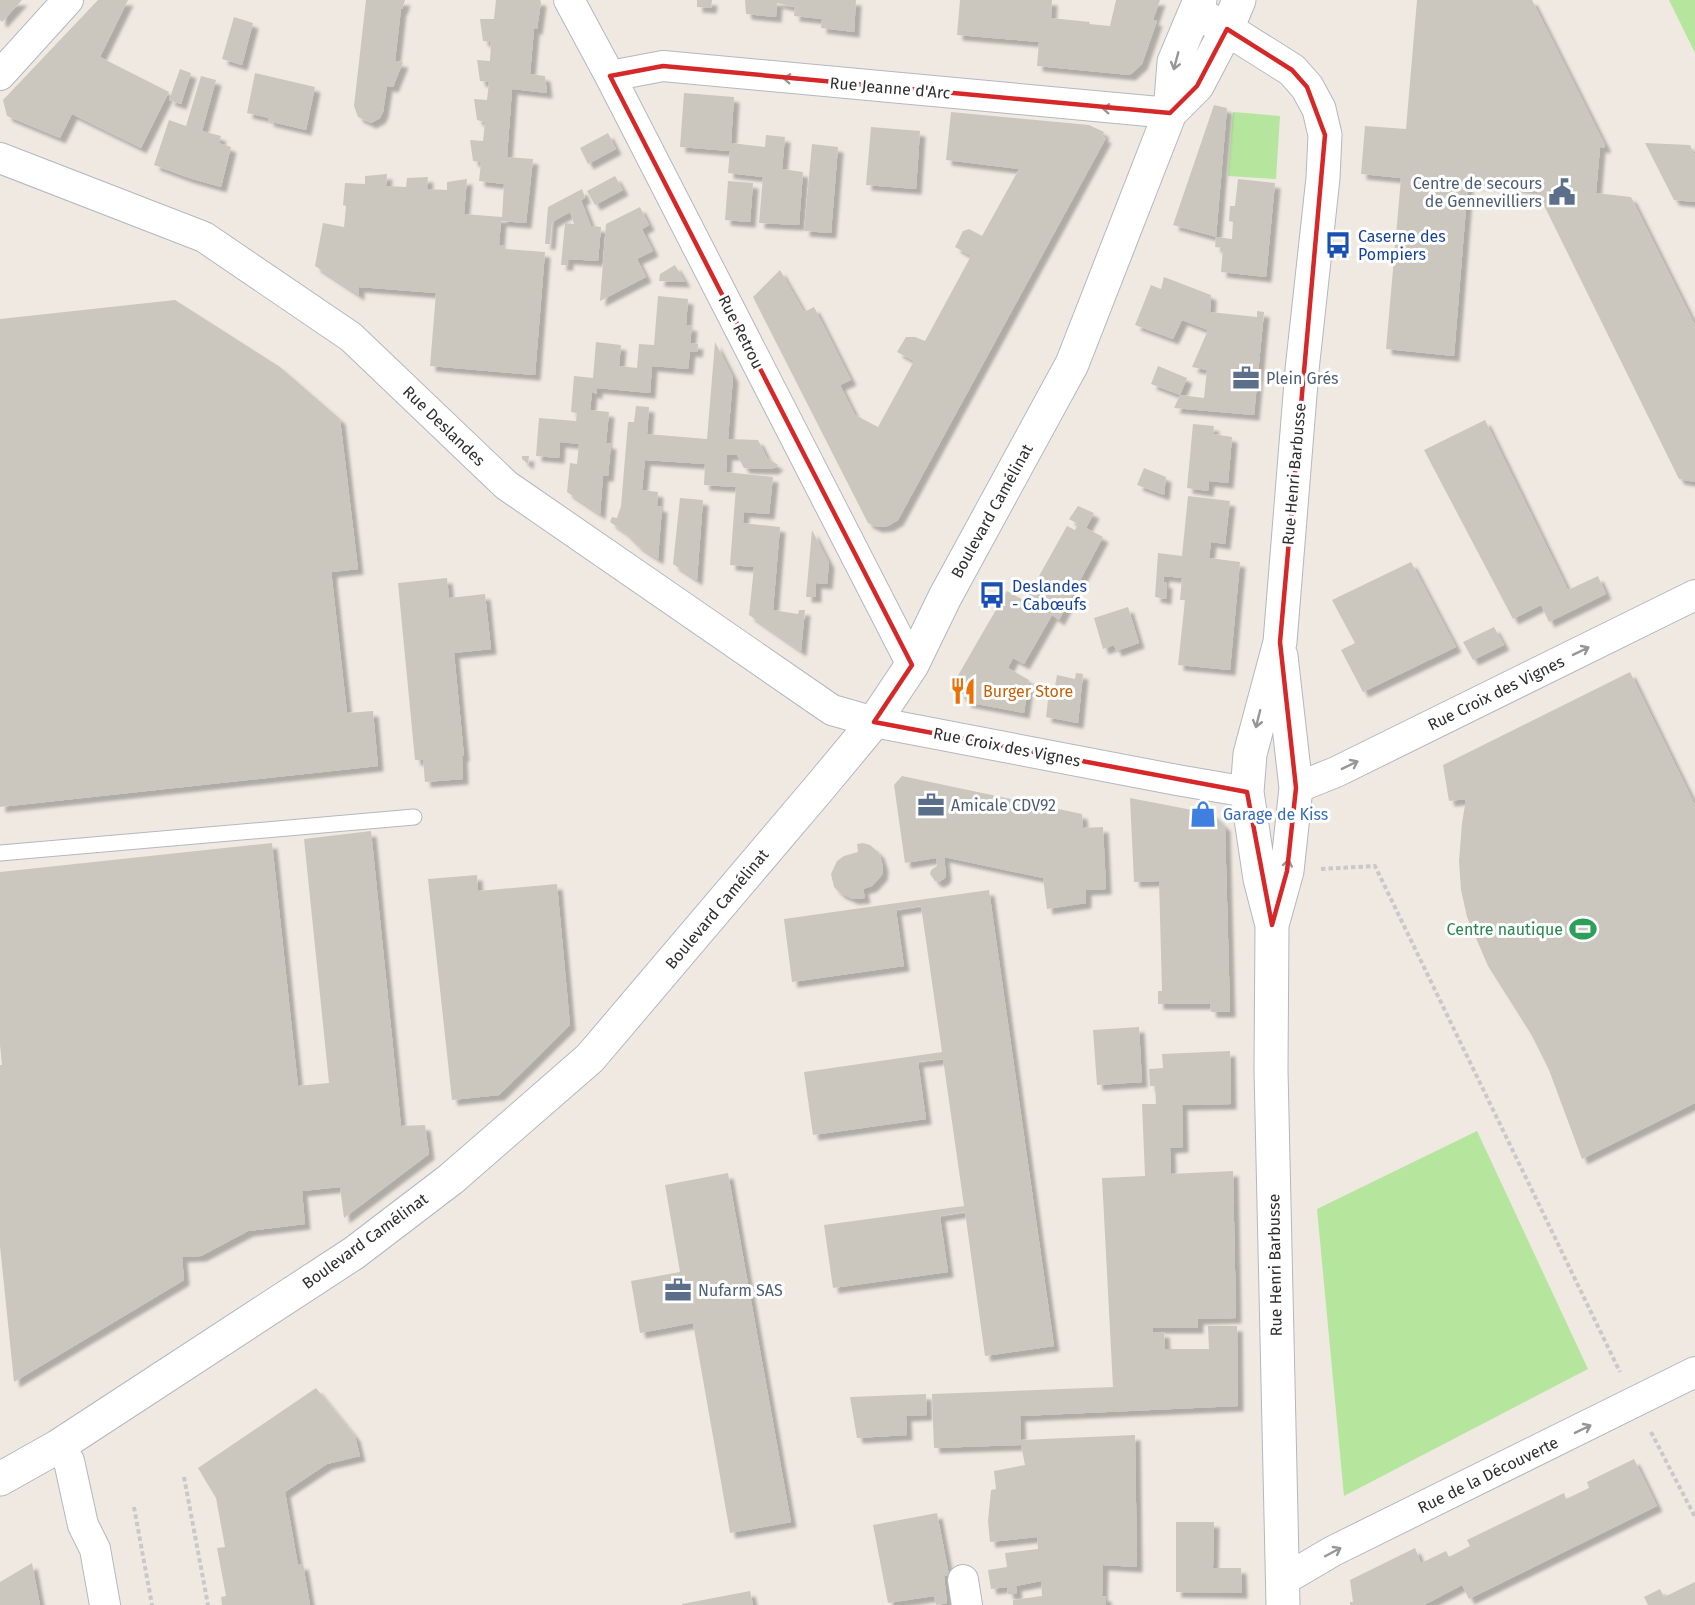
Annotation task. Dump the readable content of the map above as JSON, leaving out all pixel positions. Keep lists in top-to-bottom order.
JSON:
{
  "streets": {
    "main road": ["Rue Henri Barbusse", "Boulevard Camélinat"],
    "street": [
      "Rue Jeanne d'Arc",
      "Rue Retrou",
      "Rue Deslandes",
      "Rue Croix des Vignes",
      "Rue de la Découverte"
    ]
  },
  "crossings": [
    ["Rue Jeanne d'Arc", "Rue Retrou"],
    ["Rue Jeanne d'Arc", "Boulevard Camélinat"],
    ["Rue Retrou", "Boulevard Camélinat"],
    ["Rue Deslandes", "Boulevard Camélinat"],
    ["Rue Deslandes", "Rue Croix des Vignes"],
    ["Rue Henri Barbusse", "Boulevard Camélinat"],
    ["Rue Henri Barbusse", "Rue Croix des Vignes"],
    ["Rue Henri Barbusse", "Rue de la Découverte"],
    ["Boulevard Camélinat", "Rue Croix des Vignes"]
  ],
  "one_way": ["Rue Jeanne d'Arc", "Rue Croix des Vignes", "Rue de la Découverte"],
  "places": {
    "public building": ["Centre de secours de Gennevilliers"],
    "bus stop": ["Caserne des Pompiers", "Deslandes - Cabœufs"],
    "office": ["Plein Grés", "Amicale CDV92", "Nufarm SAS"],
    "restaurant": ["Burger Store"],
    "shop": ["Garage de Kiss"],
    "sports": ["Centre nautique"]
  }
}
